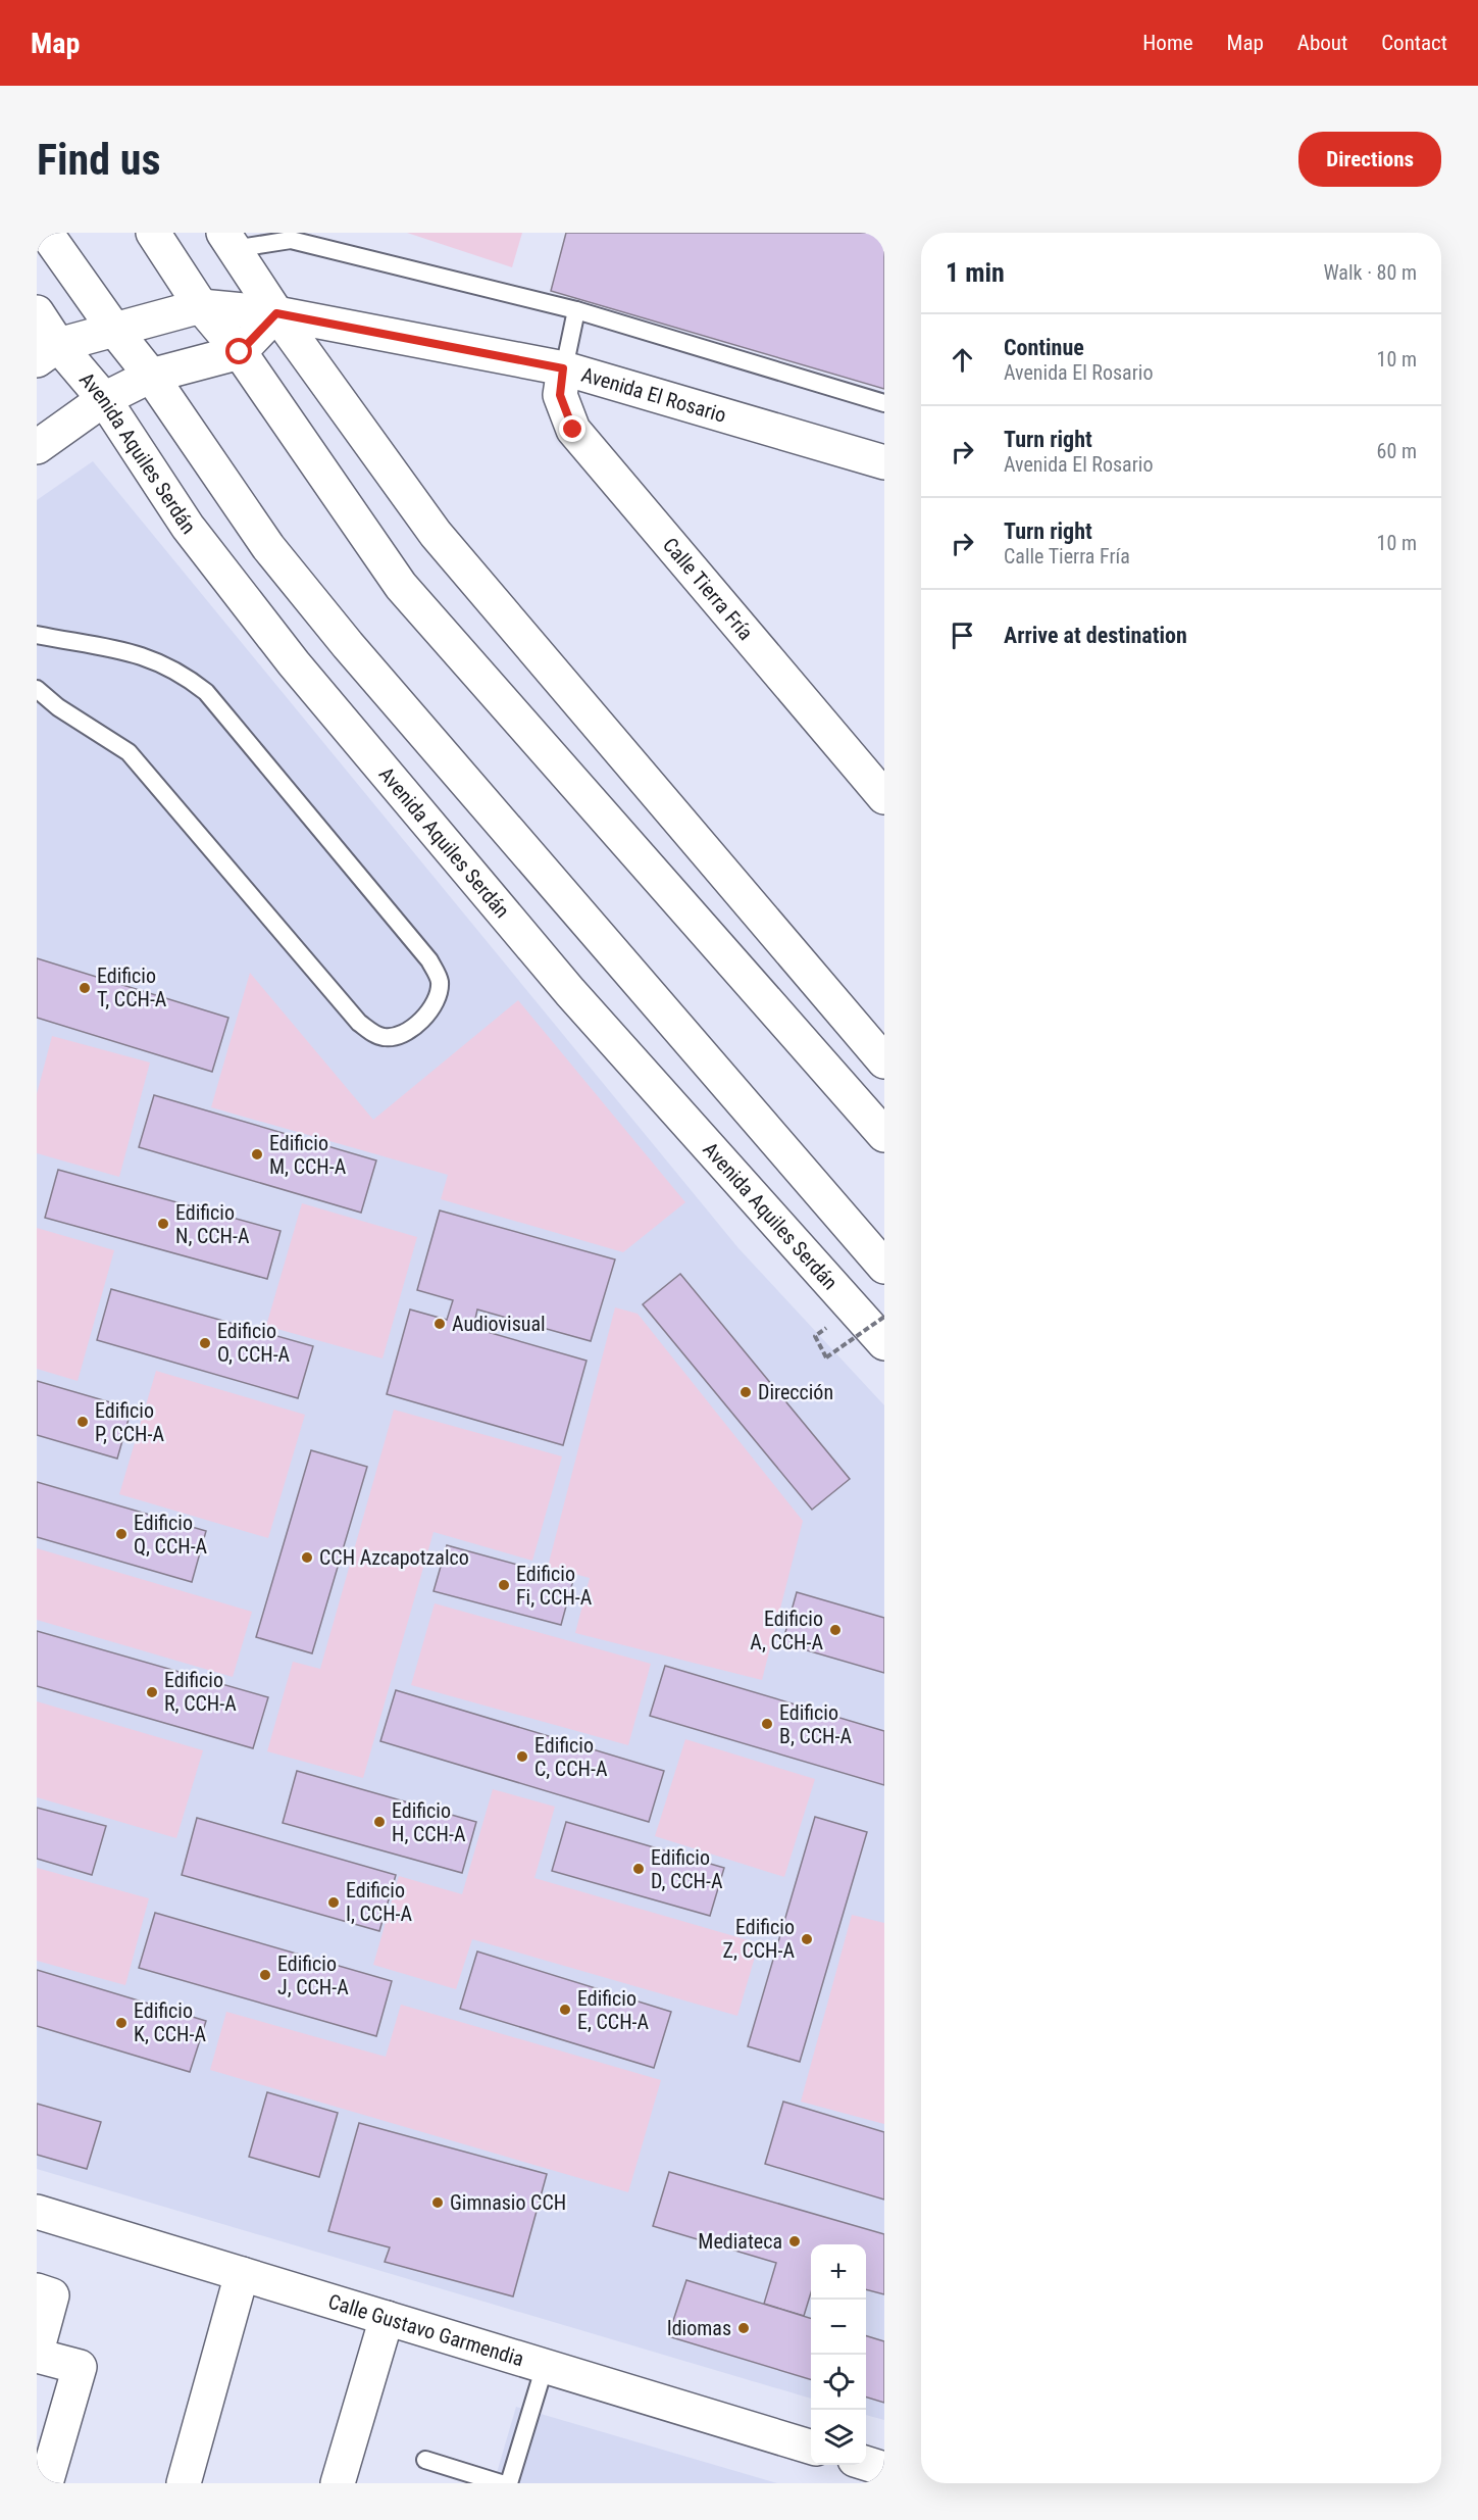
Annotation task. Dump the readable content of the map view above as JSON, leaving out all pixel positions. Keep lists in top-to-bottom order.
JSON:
{
  "streets": {
    "street": [
      "Avenida El Rosario",
      "Avenida Aquiles Serdán",
      "Calle Tierra Fría",
      "Calle Gustavo Garmendia"
    ]
  },
  "crossings": [
    ["Avenida El Rosario", "Calle Tierra Fría"]
  ],
  "places": [
    "Edificio T, CCH-A",
    "Edificio M, CCH-A",
    "Edificio N, CCH-A",
    "Audiovisual",
    "Edificio O, CCH-A",
    "Dirección",
    "Edificio P, CCH-A",
    "Edificio Q, CCH-A",
    "CCH Azcapotzalco",
    "Edificio Fi, CCH-A",
    "Edificio A, CCH-A",
    "Edificio R, CCH-A",
    "Edificio B, CCH-A",
    "Edificio C, CCH-A",
    "Edificio H, CCH-A",
    "Edificio D, CCH-A",
    "Edificio I, CCH-A",
    "Edificio Z, CCH-A",
    "Edificio J, CCH-A",
    "Edificio E, CCH-A",
    "Edificio K, CCH-A",
    "Gimnasio CCH",
    "Mediateca",
    "Idiomas"
  ],
  "page": {
    "header": "Map",
    "nav": [
      "Home",
      "Map",
      "About",
      "Contact"
    ],
    "buttons": "Directions",
    "title": "Find us",
    "heading": ["1 min", "Walk · 80 m"],
    "list": [
      ["Continue", "Avenida El Rosario", "10 m"],
      ["Turn right", "Avenida El Rosario", "60 m"],
      ["Turn right", "Calle Tierra Fría", "10 m"],
      "Arrive at destination"
    ],
    "map_buttons": ["+", "−"]
  }
}
